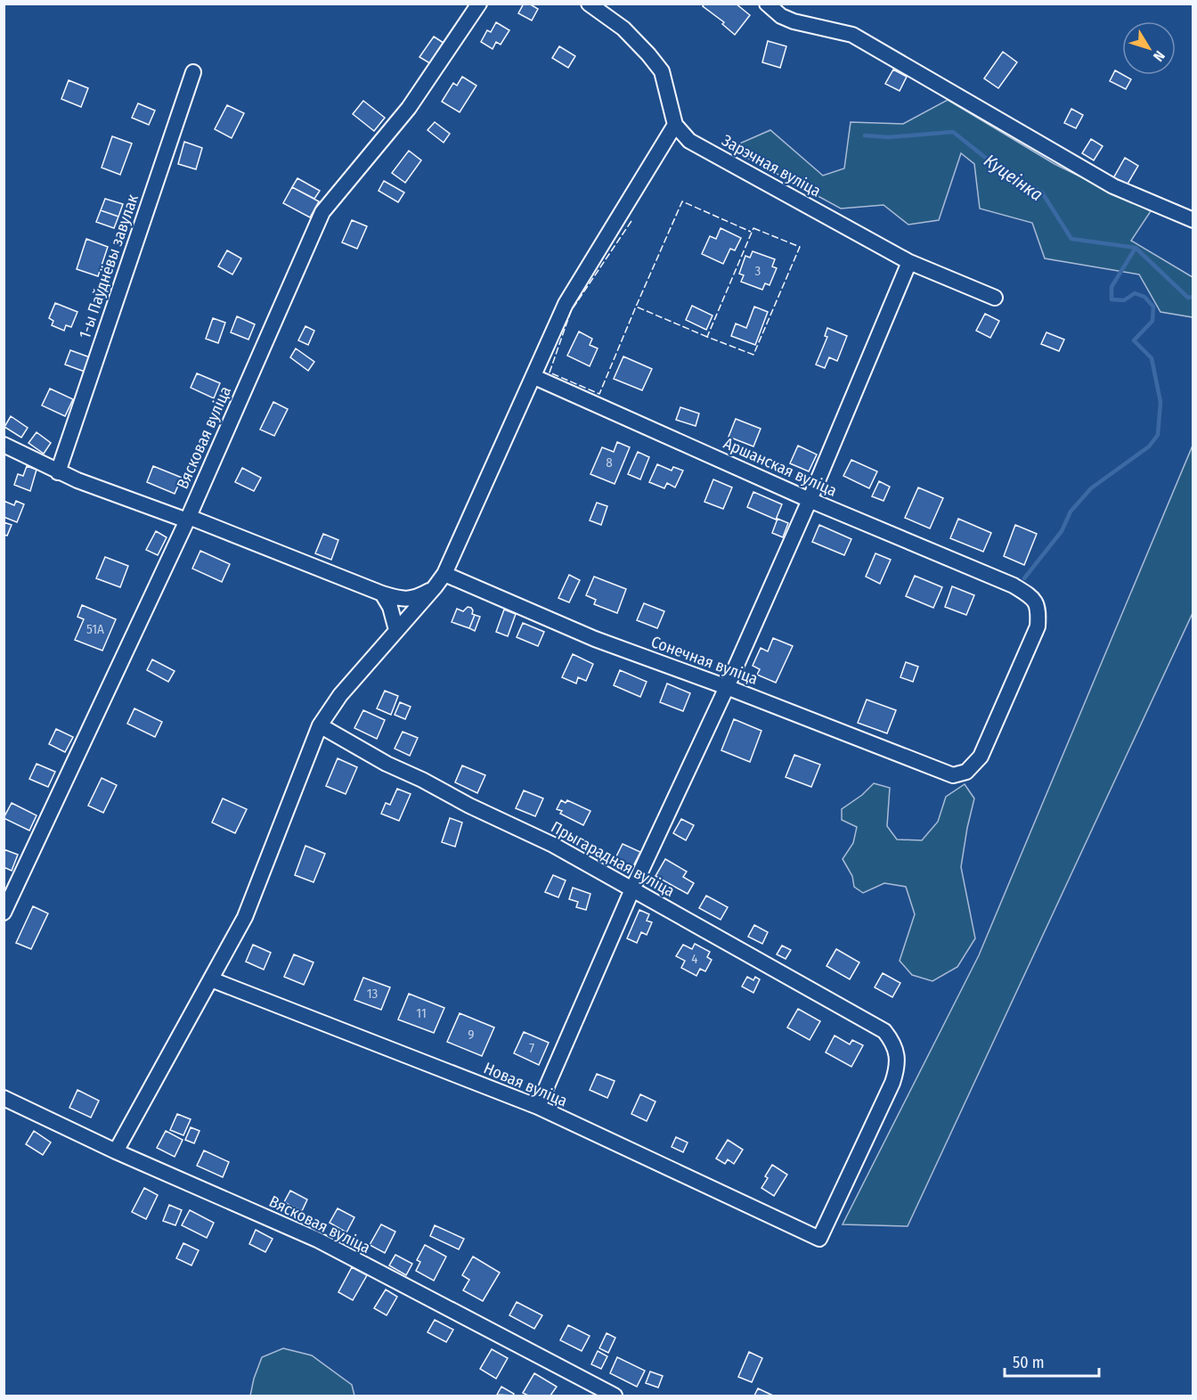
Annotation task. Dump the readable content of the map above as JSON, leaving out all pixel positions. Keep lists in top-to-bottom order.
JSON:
{
  "streets": {
    "street": [
      "Зарэчная вуліца",
      "1-ы Паўднёвы завулак",
      "Вясковая вуліца",
      "Аршанская вуліца",
      "Сонечная вуліца",
      "Прыгарадная вуліца",
      "Новая вуліца"
    ]
  },
  "crossings": [
    ["Аршанская вуліца", "Сонечная вуліца"],
    ["Прыгарадная вуліца", "Новая вуліца"]
  ],
  "water": ["Куцеінка"],
  "house_numbers": [
    "3",
    "8",
    "51А",
    "4",
    "13",
    "11",
    "9",
    "7"
  ],
  "scale_bar": "50 m",
  "north": "bottom right"
}
